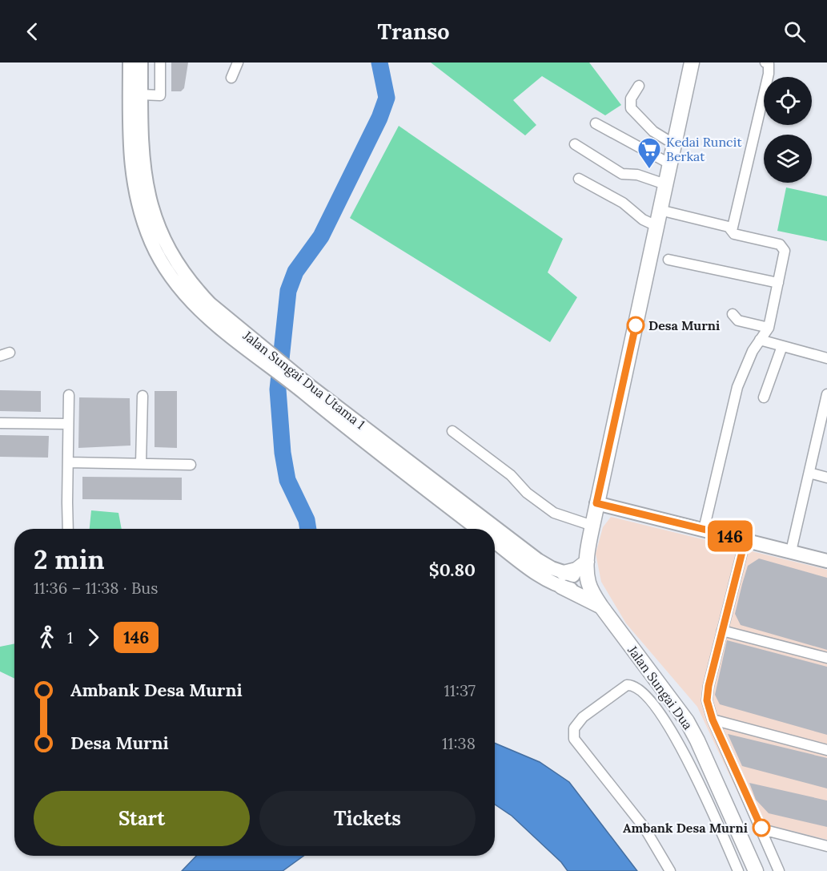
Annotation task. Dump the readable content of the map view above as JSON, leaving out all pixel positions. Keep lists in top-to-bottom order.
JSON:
{
  "streets": {
    "main road": ["Jalan Sungai Dua"],
    "street": ["Jalan Sungai Dua Utama 1"]
  },
  "crossings": [
    ["Jalan Sungai Dua Utama 1", "Jalan Sungai Dua"]
  ],
  "places": {
    "supermarket": ["Kedai Runcit Berkat"],
    "other": ["Desa Murni", "Ambank Desa Murni"]
  },
  "lines": ["bus line 146"],
  "page": {
    "header": "Transo",
    "on_map": "146",
    "heading": ["2 min", "11:36 – 11:38 · Bus", "$0.80"],
    "legs": ["1", "146"],
    "list": [
      {
        "name": "Ambank Desa Murni",
        "value": "11:37"
      },
      {
        "name": "Desa Murni",
        "value": "11:38"
      }
    ],
    "buttons": ["Start", "Tickets"]
  }
}
